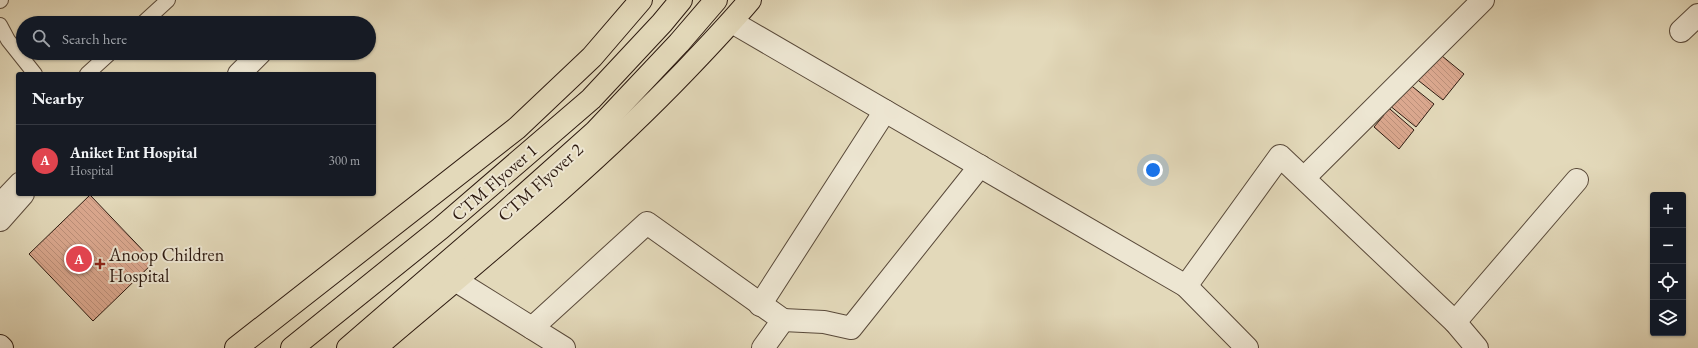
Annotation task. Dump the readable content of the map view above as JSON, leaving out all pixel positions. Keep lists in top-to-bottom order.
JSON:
{
  "streets": {
    "main road": ["CTM Flyover 1", "CTM Flyover 2"]
  },
  "places": {
    "health": ["Anoop Children Hospital"]
  },
  "page": {
    "search": "Search here",
    "heading": "Nearby",
    "list": [
      {
        "mark": "A",
        "name": "Aniket Ent Hospital",
        "note": "Hospital",
        "value": "300 m"
      }
    ],
    "map_buttons": ["+", "−"],
    "pins": "A"
  }
}
